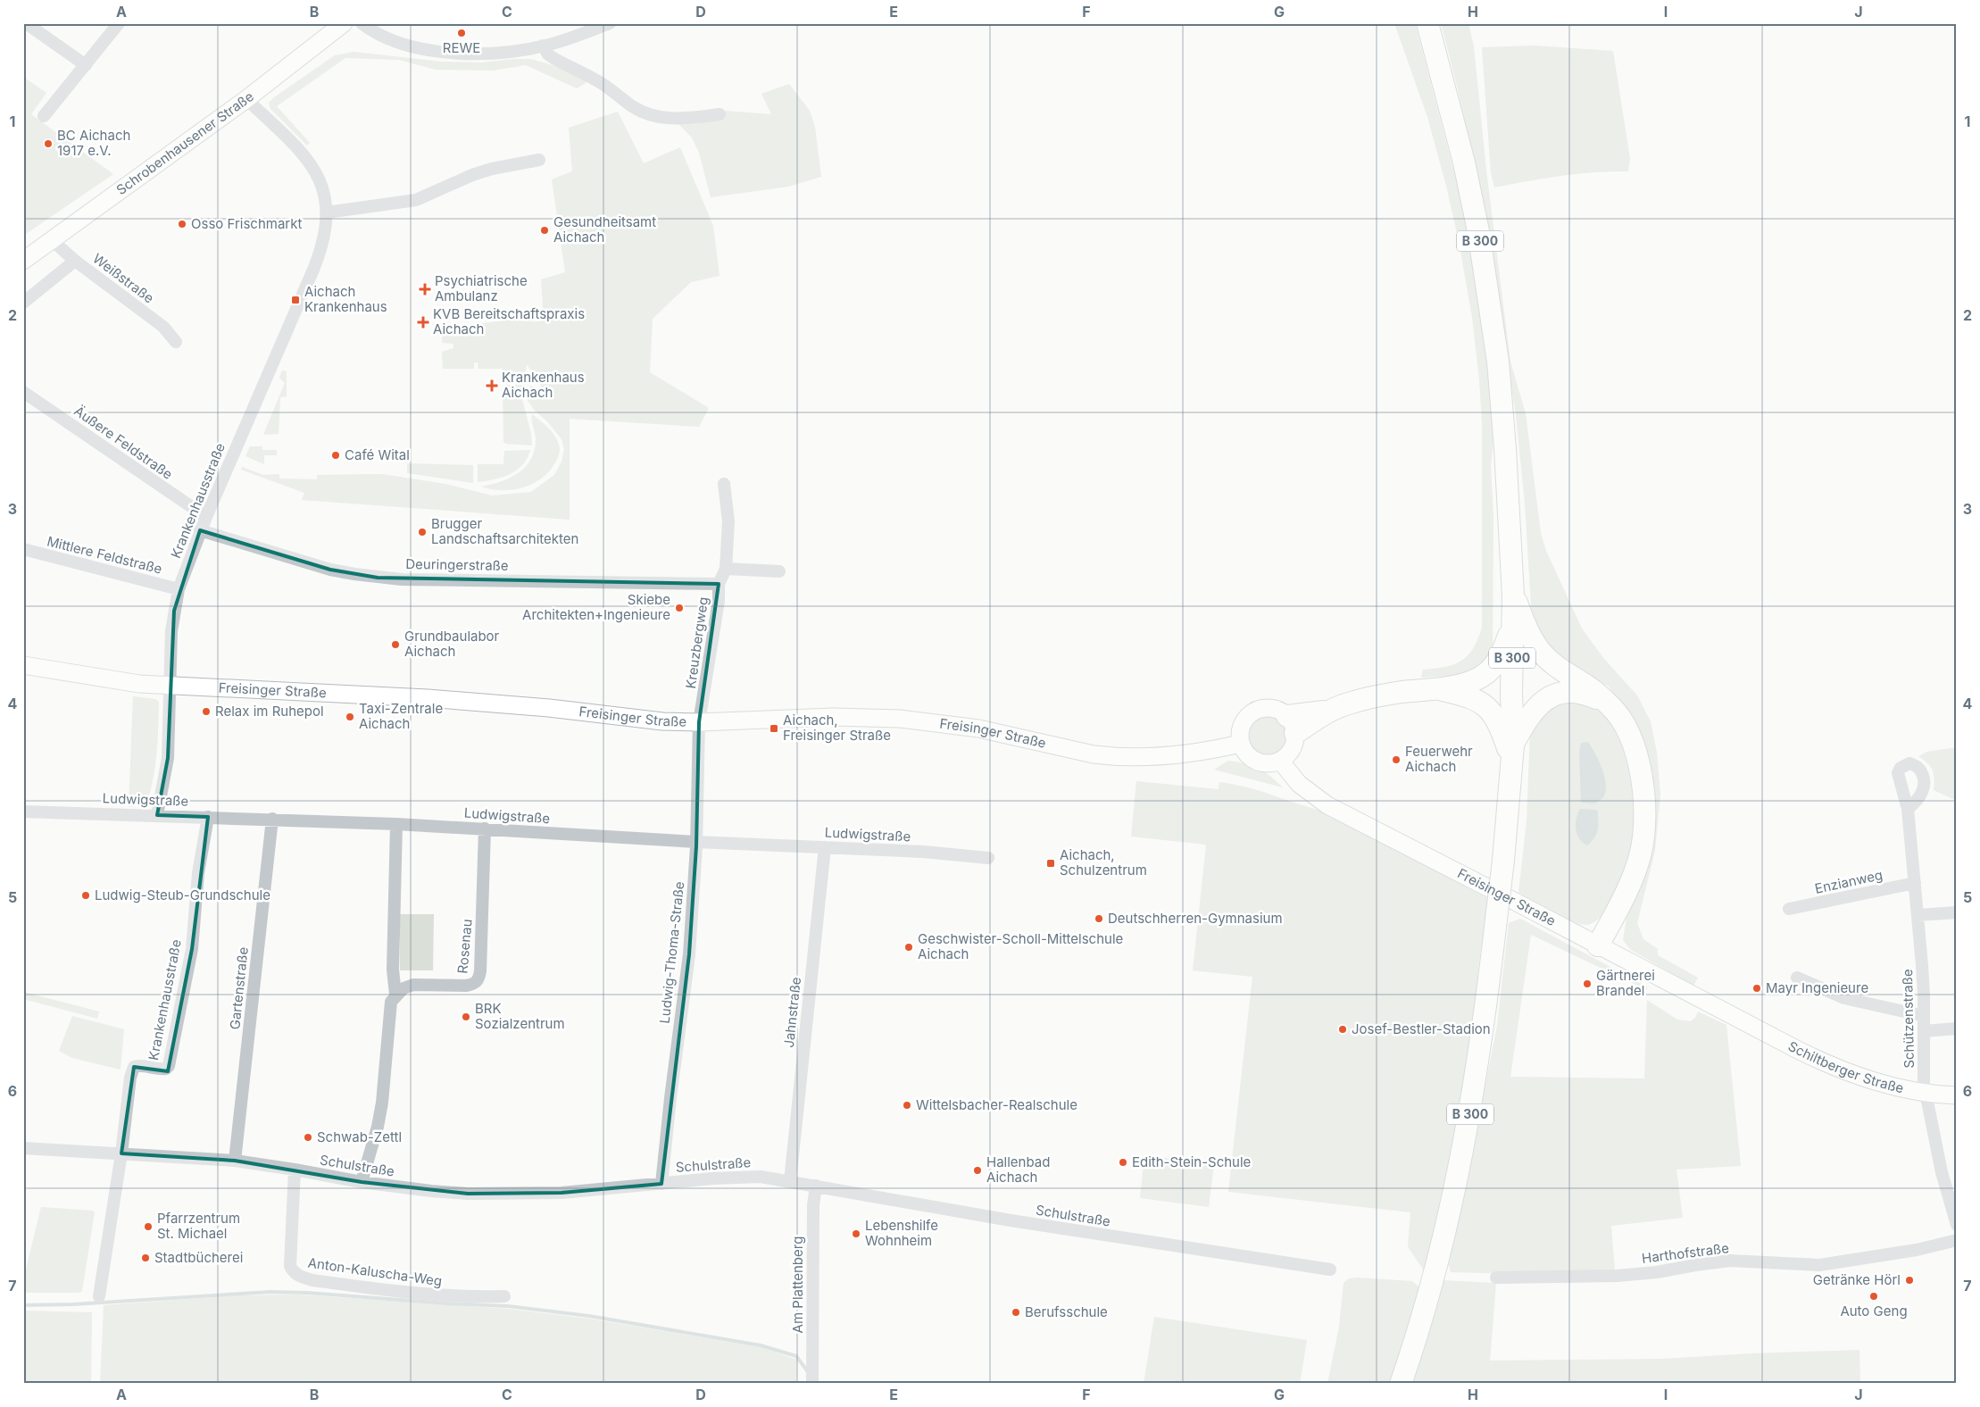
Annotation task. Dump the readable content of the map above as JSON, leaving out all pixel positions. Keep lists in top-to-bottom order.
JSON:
{
  "streets": {
    "highway": ["B 300"],
    "main road": ["Schrobenhausener Straße", "Freisinger Straße", "Schiltberger Straße"],
    "street": [
      "Weißstraße",
      "Äußere Feldstraße",
      "Krankenhausstraße",
      "Mittlere Feldstraße",
      "Deuringerstraße",
      "Kreuzbergweg",
      "Ludwigstraße",
      "Enzianweg",
      "Rosenau",
      "Ludwig-Thoma-Straße",
      "Gartenstraße",
      "Jahnstraße",
      "Schützenstraße",
      "Schulstraße",
      "Harthofstraße",
      "Anton-Kaluscha-Weg",
      "Am Plattenberg"
    ]
  },
  "crossings": [
    ["Schrobenhausener Straße", "Weißstraße"],
    ["Schrobenhausener Straße", "Krankenhausstraße"],
    ["Äußere Feldstraße", "Krankenhausstraße"],
    ["Krankenhausstraße", "Mittlere Feldstraße"],
    ["Krankenhausstraße", "Deuringerstraße"],
    ["Krankenhausstraße", "Freisinger Straße"],
    ["Krankenhausstraße", "Ludwigstraße"],
    ["Krankenhausstraße", "Schulstraße"],
    ["Deuringerstraße", "Kreuzbergweg"],
    ["Kreuzbergweg", "Freisinger Straße"],
    ["Kreuzbergweg", "Ludwig-Thoma-Straße"],
    ["Freisinger Straße", "Ludwig-Thoma-Straße"],
    ["Freisinger Straße", "Schiltberger Straße"],
    ["Ludwigstraße", "Rosenau"],
    ["Ludwigstraße", "Ludwig-Thoma-Straße"],
    ["Ludwigstraße", "Gartenstraße"],
    ["Ludwigstraße", "Jahnstraße"],
    ["Enzianweg", "Schützenstraße"],
    ["Ludwig-Thoma-Straße", "Schulstraße"],
    ["Gartenstraße", "Schulstraße"],
    ["Jahnstraße", "Schulstraße"],
    ["Schützenstraße", "Schiltberger Straße"],
    ["Schulstraße", "Anton-Kaluscha-Weg"],
    ["Schulstraße", "Am Plattenberg"]
  ],
  "places": {
    "other": [
      "REWE",
      "BC Aichach 1917 e.V.",
      "Osso Frischmarkt",
      "Gesundheitsamt Aichach",
      "Café Wital",
      "Brugger Landschaftsarchitekten",
      "Skiebe Architekten+Ingenieure",
      "Grundbaulabor Aichach",
      "Relax im Ruhepol",
      "Taxi-Zentrale Aichach",
      "Feuerwehr Aichach",
      "Ludwig-Steub-Grundschule",
      "Deutschherren-Gymnasium",
      "Geschwister-Scholl-Mittelschule Aichach",
      "Gärtnerei Brandel",
      "Mayr Ingenieure",
      "BRK Sozialzentrum",
      "Josef-Bestler-Stadion",
      "Wittelsbacher-Realschule",
      "Schwab-Zettl",
      "Edith-Stein-Schule",
      "Hallenbad Aichach",
      "Pfarrzentrum St. Michael",
      "Lebenshilfe Wohnheim",
      "Stadtbücherei",
      "Getränke Hörl",
      "Auto Geng",
      "Berufsschule"
    ],
    "health": ["Psychiatrische Ambulanz", "KVB Bereitschaftspraxis Aichach", "Krankenhaus Aichach"],
    "transit": ["Aichach Krankenhaus", "Aichach, Freisinger Straße", "Aichach, Schulzentrum"]
  },
  "grid": {
    "columns": [
      "A",
      "B",
      "C",
      "D",
      "E",
      "F",
      "G",
      "H",
      "I",
      "J"
    ],
    "rows": [
      "1",
      "2",
      "3",
      "4",
      "5",
      "6",
      "7"
    ]
  }
}
